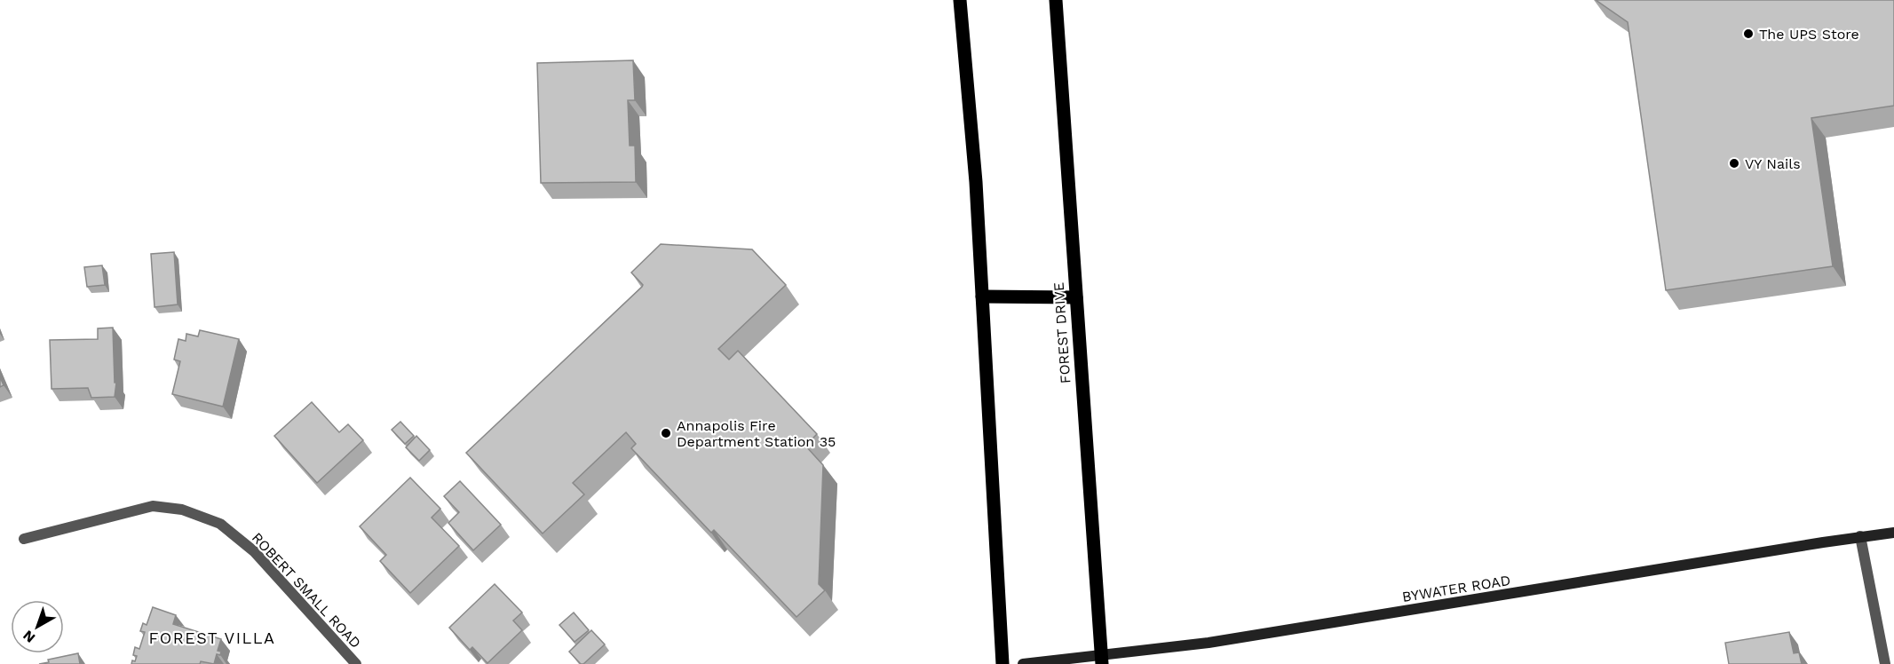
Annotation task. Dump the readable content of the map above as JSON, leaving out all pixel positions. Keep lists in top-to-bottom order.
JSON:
{
  "streets": {
    "main road": ["FOREST DRIVE"],
    "street": ["BYWATER ROAD", "ROBERT SMALL ROAD"]
  },
  "crossings": [
    ["FOREST DRIVE", "BYWATER ROAD"]
  ],
  "districts": ["FOREST VILLA"],
  "places": ["The UPS Store", "VY Nails", "Annapolis Fire Department Station 35"],
  "north": "bottom left"
}
